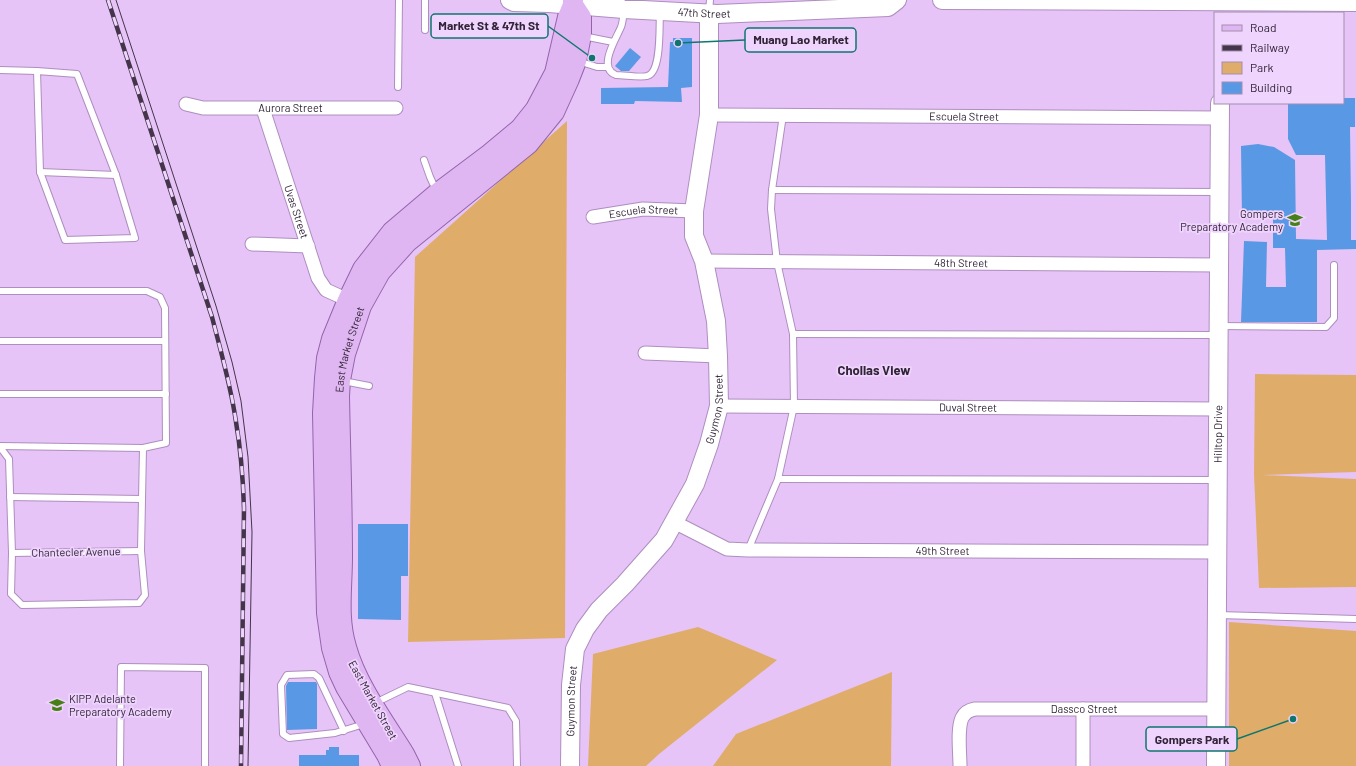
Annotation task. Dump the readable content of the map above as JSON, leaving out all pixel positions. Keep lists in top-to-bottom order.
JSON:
{
  "streets": {
    "main road": ["East Market Street"],
    "street": [
      "47th Street",
      "Aurora Street",
      "Escuela Street",
      "Uvas Street",
      "48th Street",
      "Duval Street",
      "Guymon Street",
      "Hilltop Drive",
      "49th Street",
      "Dassco Street"
    ],
    "lane": ["Chantecler Avenue"]
  },
  "crossings": [
    ["47th Street", "East Market Street"],
    ["47th Street", "Guymon Street"],
    ["Aurora Street", "Uvas Street"],
    ["Escuela Street", "Guymon Street"],
    ["Escuela Street", "Hilltop Drive"],
    ["Uvas Street", "East Market Street"],
    ["48th Street", "Guymon Street"],
    ["48th Street", "Hilltop Drive"],
    ["Duval Street", "Guymon Street"],
    ["Duval Street", "Hilltop Drive"],
    ["Guymon Street", "49th Street"],
    ["Hilltop Drive", "49th Street"],
    ["Hilltop Drive", "Dassco Street"]
  ],
  "districts": ["Chollas View"],
  "places": {
    "other": ["Muang Lao Market", "Market St & 47th St", "Gompers Park"],
    "school or university": ["Gompers Preparatory Academy", "KIPP Adelante Preparatory Academy"]
  },
  "legend": [
    "Road",
    "Railway",
    "Park",
    "Building"
  ]
}
